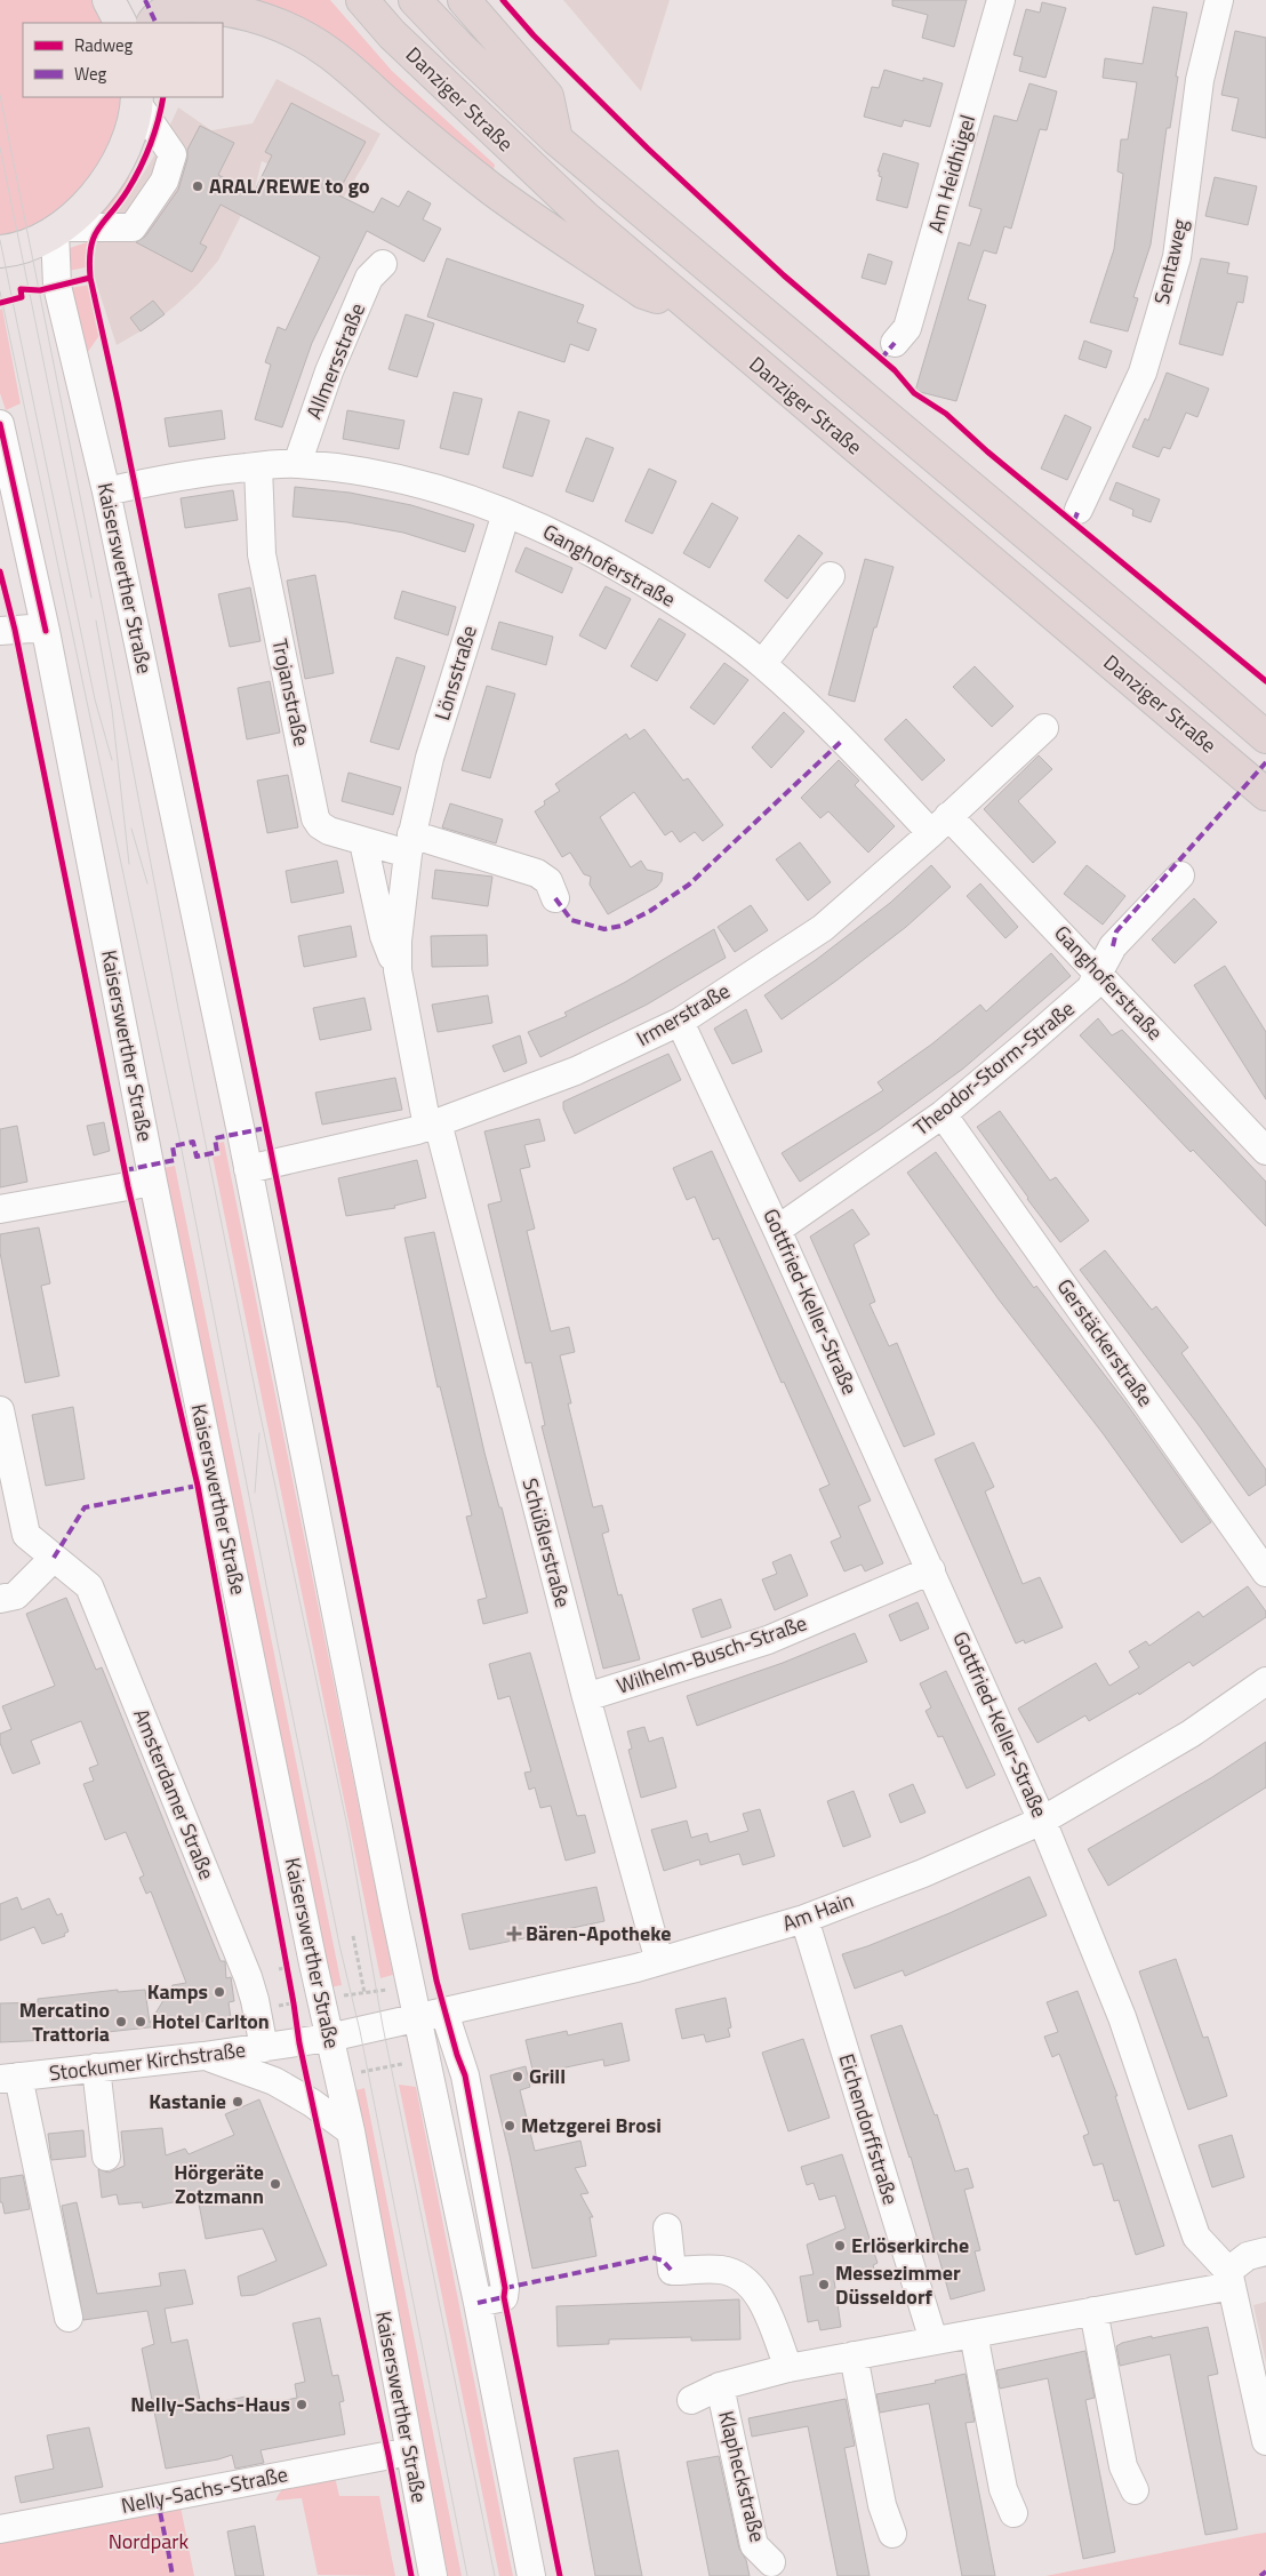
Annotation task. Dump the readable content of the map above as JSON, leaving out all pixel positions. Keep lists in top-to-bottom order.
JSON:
{
  "streets": {
    "highway": ["Danziger Straße"],
    "street": [
      "Am Heidhügel",
      "Sentaweg",
      "Allmersstraße",
      "Ganghoferstraße",
      "Kaiserswerther Straße",
      "Lönsstraße",
      "Trojanstraße",
      "Irmerstraße",
      "Theodor-Storm-Straße",
      "Gottfried-Keller-Straße",
      "Gerstäckerstraße",
      "Schüßlerstraße",
      "Wilhelm-Busch-Straße",
      "Amsterdamer Straße",
      "Am Hain",
      "Stockumer Kirchstraße",
      "Eichendorffstraße",
      "Klapheckstraße",
      "Nelly-Sachs-Straße"
    ]
  },
  "crossings": [
    ["Allmersstraße", "Ganghoferstraße"],
    ["Ganghoferstraße", "Kaiserswerther Straße"],
    ["Ganghoferstraße", "Lönsstraße"],
    ["Ganghoferstraße", "Trojanstraße"],
    ["Ganghoferstraße", "Irmerstraße"],
    ["Ganghoferstraße", "Theodor-Storm-Straße"],
    ["Kaiserswerther Straße", "Irmerstraße"],
    ["Kaiserswerther Straße", "Am Hain"],
    ["Kaiserswerther Straße", "Stockumer Kirchstraße"],
    ["Kaiserswerther Straße", "Nelly-Sachs-Straße"],
    ["Lönsstraße", "Trojanstraße"],
    ["Lönsstraße", "Irmerstraße"],
    ["Lönsstraße", "Schüßlerstraße"],
    ["Irmerstraße", "Gottfried-Keller-Straße"],
    ["Irmerstraße", "Schüßlerstraße"],
    ["Theodor-Storm-Straße", "Gottfried-Keller-Straße"],
    ["Theodor-Storm-Straße", "Gerstäckerstraße"],
    ["Gottfried-Keller-Straße", "Wilhelm-Busch-Straße"],
    ["Gottfried-Keller-Straße", "Am Hain"],
    ["Gottfried-Keller-Straße", "Klapheckstraße"],
    ["Schüßlerstraße", "Wilhelm-Busch-Straße"],
    ["Schüßlerstraße", "Am Hain"],
    ["Amsterdamer Straße", "Stockumer Kirchstraße"],
    ["Am Hain", "Stockumer Kirchstraße"],
    ["Am Hain", "Eichendorffstraße"],
    ["Eichendorffstraße", "Klapheckstraße"]
  ],
  "parks": ["Nordpark"],
  "places": {
    "other": [
      "ARAL/REWE to go",
      "Kamps",
      "Mercatino Trattoria",
      "Hotel Carlton",
      "Grill",
      "Kastanie",
      "Metzgerei Brosi",
      "Hörgeräte Zotzmann",
      "Erlöserkirche",
      "Messezimmer Düsseldorf",
      "Nelly-Sachs-Haus"
    ],
    "health": ["Bären-Apotheke"]
  },
  "legend": ["Radweg", "Weg"]
}
